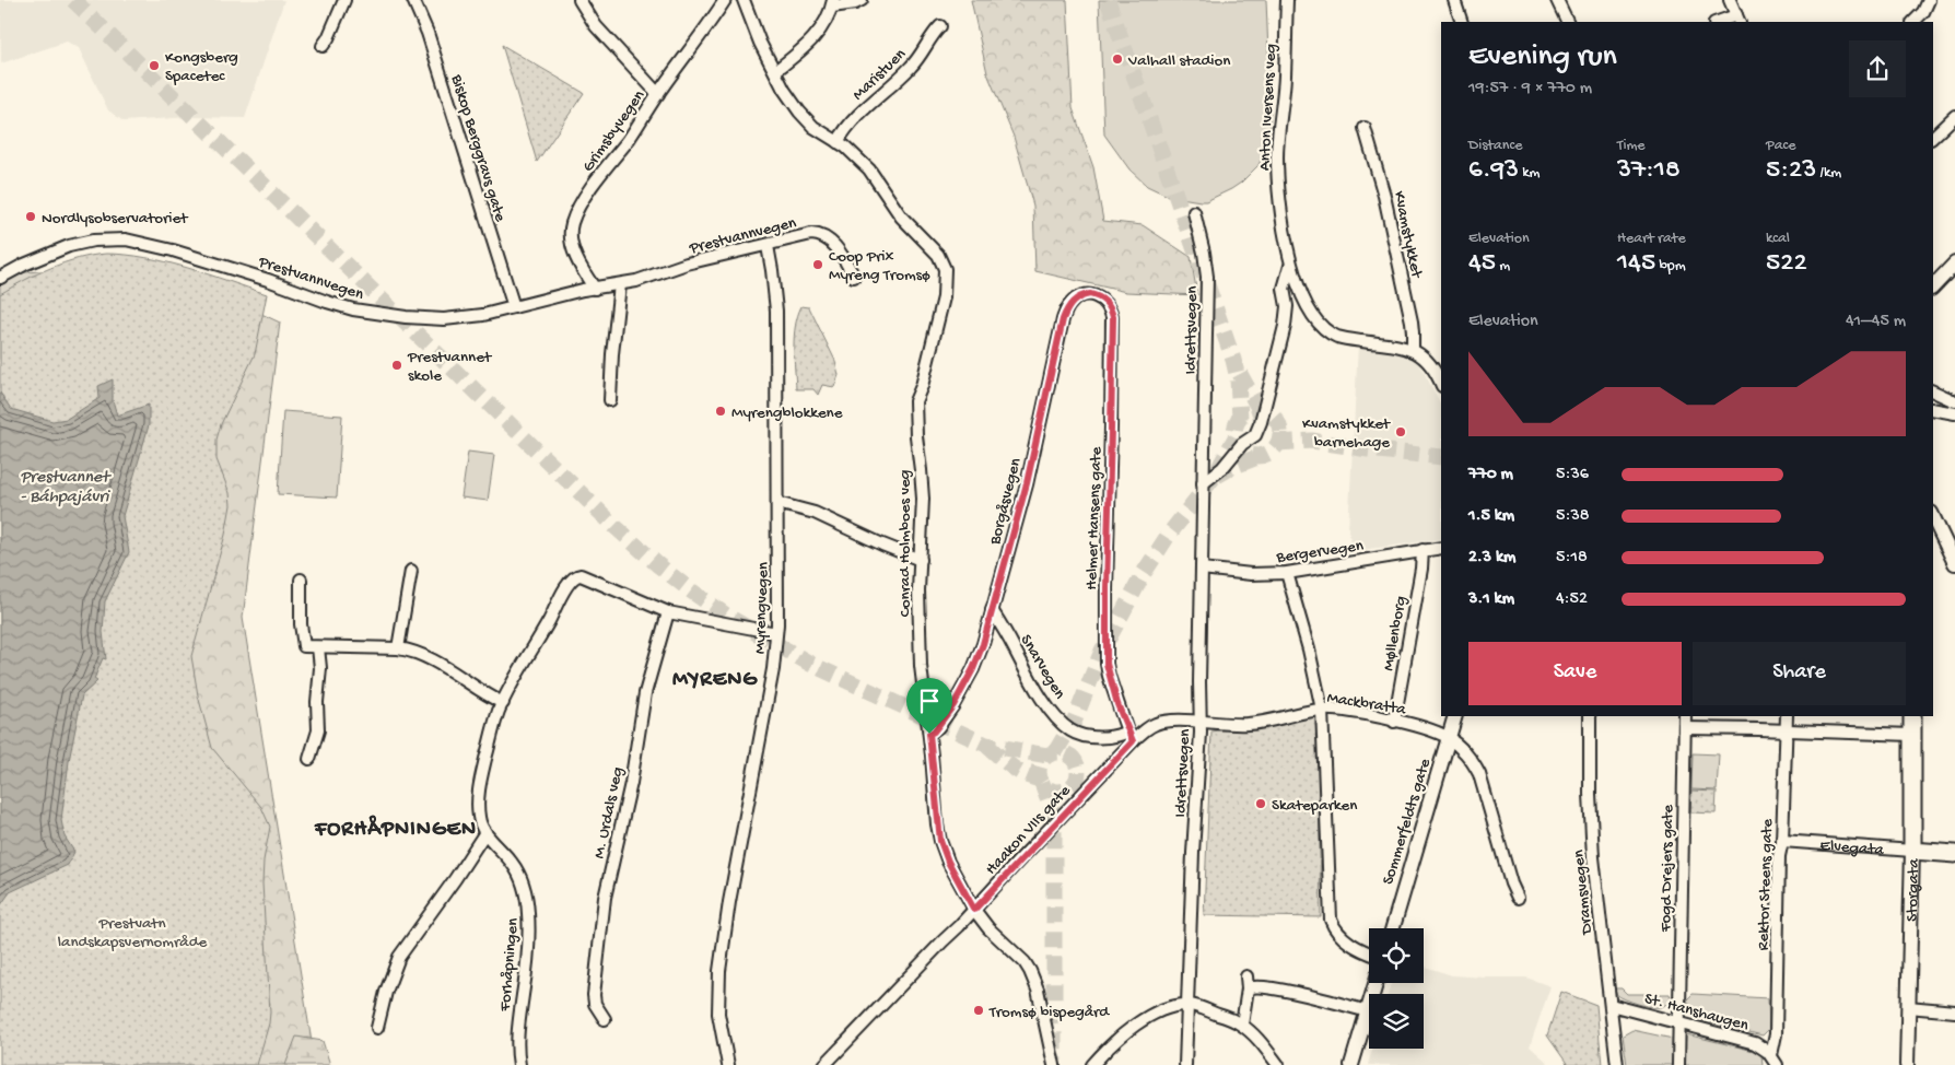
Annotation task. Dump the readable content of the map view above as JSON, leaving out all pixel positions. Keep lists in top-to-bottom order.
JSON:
{
  "streets": {
    "main road": ["Elvegata", "Storgata"],
    "street": [
      "Maristuen",
      "Anton Iversens veg",
      "Grimsbyvegen",
      "Biskop Berggravs gate",
      "Prestvannvegen",
      "Kvamstykket",
      "Idrettsvegen",
      "Borgåsvegen",
      "Helmer Hansens gate",
      "Conrad Holmboes veg",
      "Bergervegen",
      "Myrengvegen",
      "Møllenborg",
      "Snarvegen",
      "Mackbratta",
      "M. Urdals veg",
      "Sommerfeldts gate",
      "Haakon VIIs gate",
      "Fogd Drejers gate",
      "Rektor Steens gate",
      "Dramsvegen",
      "Forhåpningen",
      "St. Hanshaugen"
    ]
  },
  "crossings": [
    ["Maristuen", "Conrad Holmboes veg"],
    ["Anton Iversens veg", "Kvamstykket"],
    ["Grimsbyvegen", "Prestvannvegen"],
    ["Biskop Berggravs gate", "Prestvannvegen"],
    ["Prestvannvegen", "Myrengvegen"],
    ["Idrettsvegen", "Bergervegen"],
    ["Idrettsvegen", "Mackbratta"],
    ["Idrettsvegen", "Haakon VIIs gate"],
    ["Borgåsvegen", "Helmer Hansens gate"],
    ["Borgåsvegen", "Conrad Holmboes veg"],
    ["Borgåsvegen", "Snarvegen"],
    ["Helmer Hansens gate", "Snarvegen"],
    ["Helmer Hansens gate", "Haakon VIIs gate"],
    ["Conrad Holmboes veg", "Haakon VIIs gate"],
    ["Bergervegen", "Møllenborg"],
    ["Møllenborg", "Mackbratta"],
    ["Snarvegen", "Haakon VIIs gate"],
    ["Mackbratta", "Sommerfeldts gate"],
    ["Mackbratta", "Haakon VIIs gate"],
    ["M. Urdals veg", "Forhåpningen"],
    ["Elvegata", "Rektor Steens gate"],
    ["Elvegata", "Storgata"],
    ["Fogd Drejers gate", "St. Hanshaugen"],
    ["Rektor Steens gate", "St. Hanshaugen"],
    ["Dramsvegen", "St. Hanshaugen"]
  ],
  "districts": ["MYRENG", "FORHÅPNINGEN"],
  "water": ["Prestvannet - Báhpajávri"],
  "parks": ["Prestvatn landskapsvernområde"],
  "places": [
    "Valhall stadion",
    "Kongsberg Spacetec",
    "Nordlysobservatoriet",
    "Coop Prix Myreng Tromsø",
    "Prestvannet skole",
    "Myrengblokkene",
    "Kvamstykket barnehage",
    "Skateparken",
    "Tromsø bispegård"
  ],
  "page": {
    "heading": ["Evening run", "19:57 · 9 × 770 m"],
    "stats": [
      ["Distance", "6.93 km"],
      ["Time", "37:18"],
      ["Pace", "5:23 /km"],
      ["Elevation", "45 m"],
      ["Heart rate", "145 bpm"],
      ["kcal", "522"]
    ],
    "chart": ["Elevation", "41–45 m"],
    "list": [
      {
        "name": "770 m",
        "note": "5:36"
      },
      {
        "name": "1.5 km",
        "note": "5:38"
      },
      {
        "name": "2.3 km",
        "note": "5:18"
      },
      {
        "name": "3.1 km",
        "note": "4:52"
      }
    ],
    "buttons": ["Save", "Share"]
  }
}
